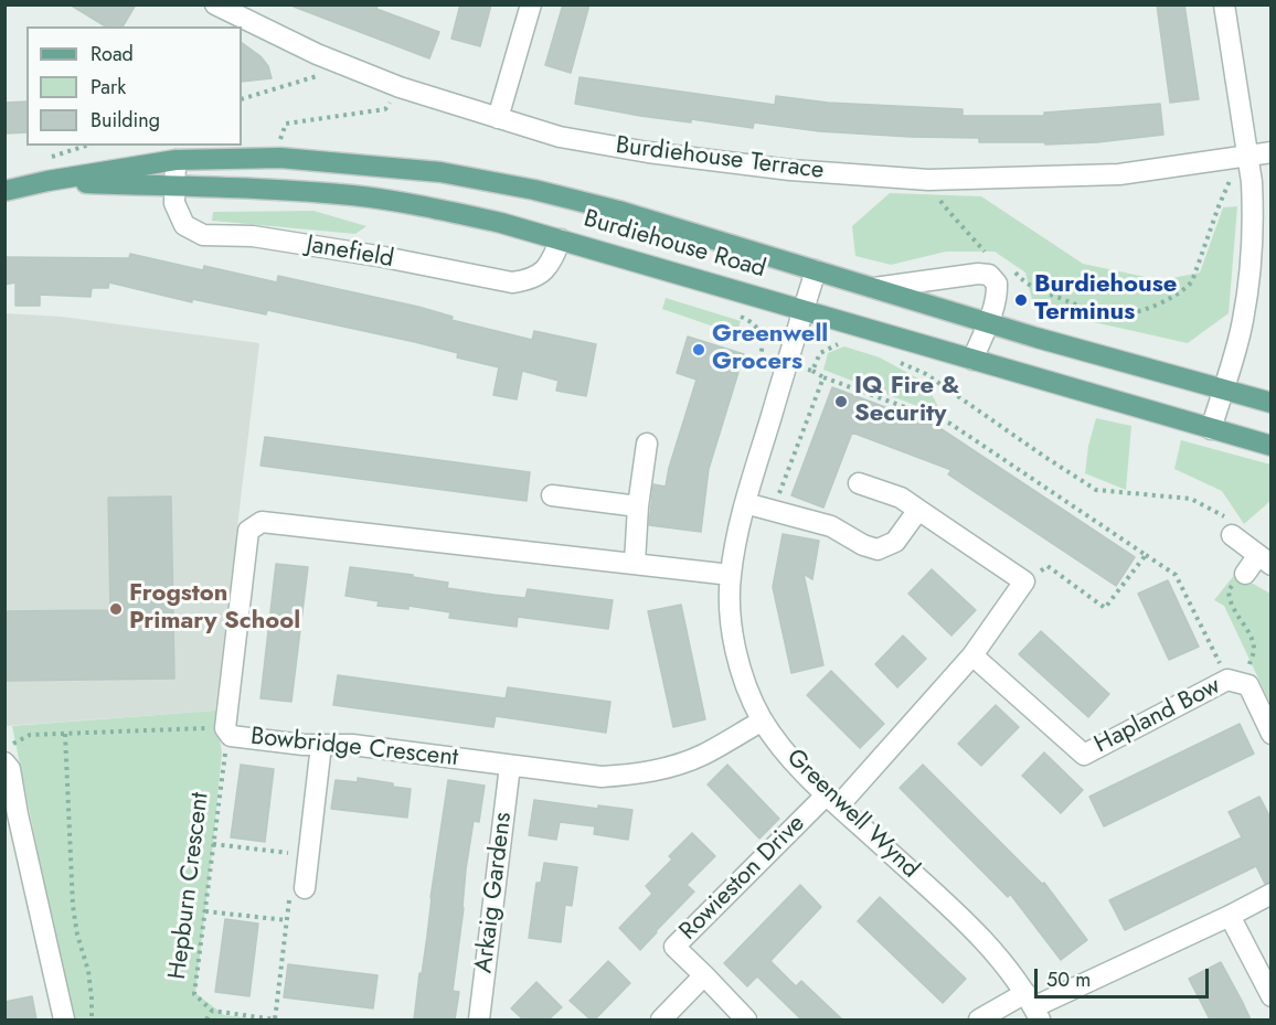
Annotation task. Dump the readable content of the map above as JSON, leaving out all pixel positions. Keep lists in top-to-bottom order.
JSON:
{
  "streets": {
    "main road": ["Burdiehouse Road"],
    "street": [
      "Burdiehouse Terrace",
      "Janefield",
      "Hapland Bow",
      "Bowbridge Crescent",
      "Greenwell Wynd",
      "Rowieston Drive",
      "Arkaig Gardens"
    ],
    "path": ["Hepburn Crescent"]
  },
  "crossings": [
    ["Burdiehouse Road", "Janefield"],
    ["Burdiehouse Road", "Greenwell Wynd"],
    ["Bowbridge Crescent", "Greenwell Wynd"],
    ["Bowbridge Crescent", "Hepburn Crescent"],
    ["Bowbridge Crescent", "Arkaig Gardens"],
    ["Greenwell Wynd", "Rowieston Drive"]
  ],
  "places": [
    "Burdiehouse Terminus",
    "Greenwell Grocers",
    "IQ Fire & Security",
    "Frogston Primary School"
  ],
  "legend": ["Road", "Park", "Building"],
  "scale_bar": "50 m"
}
